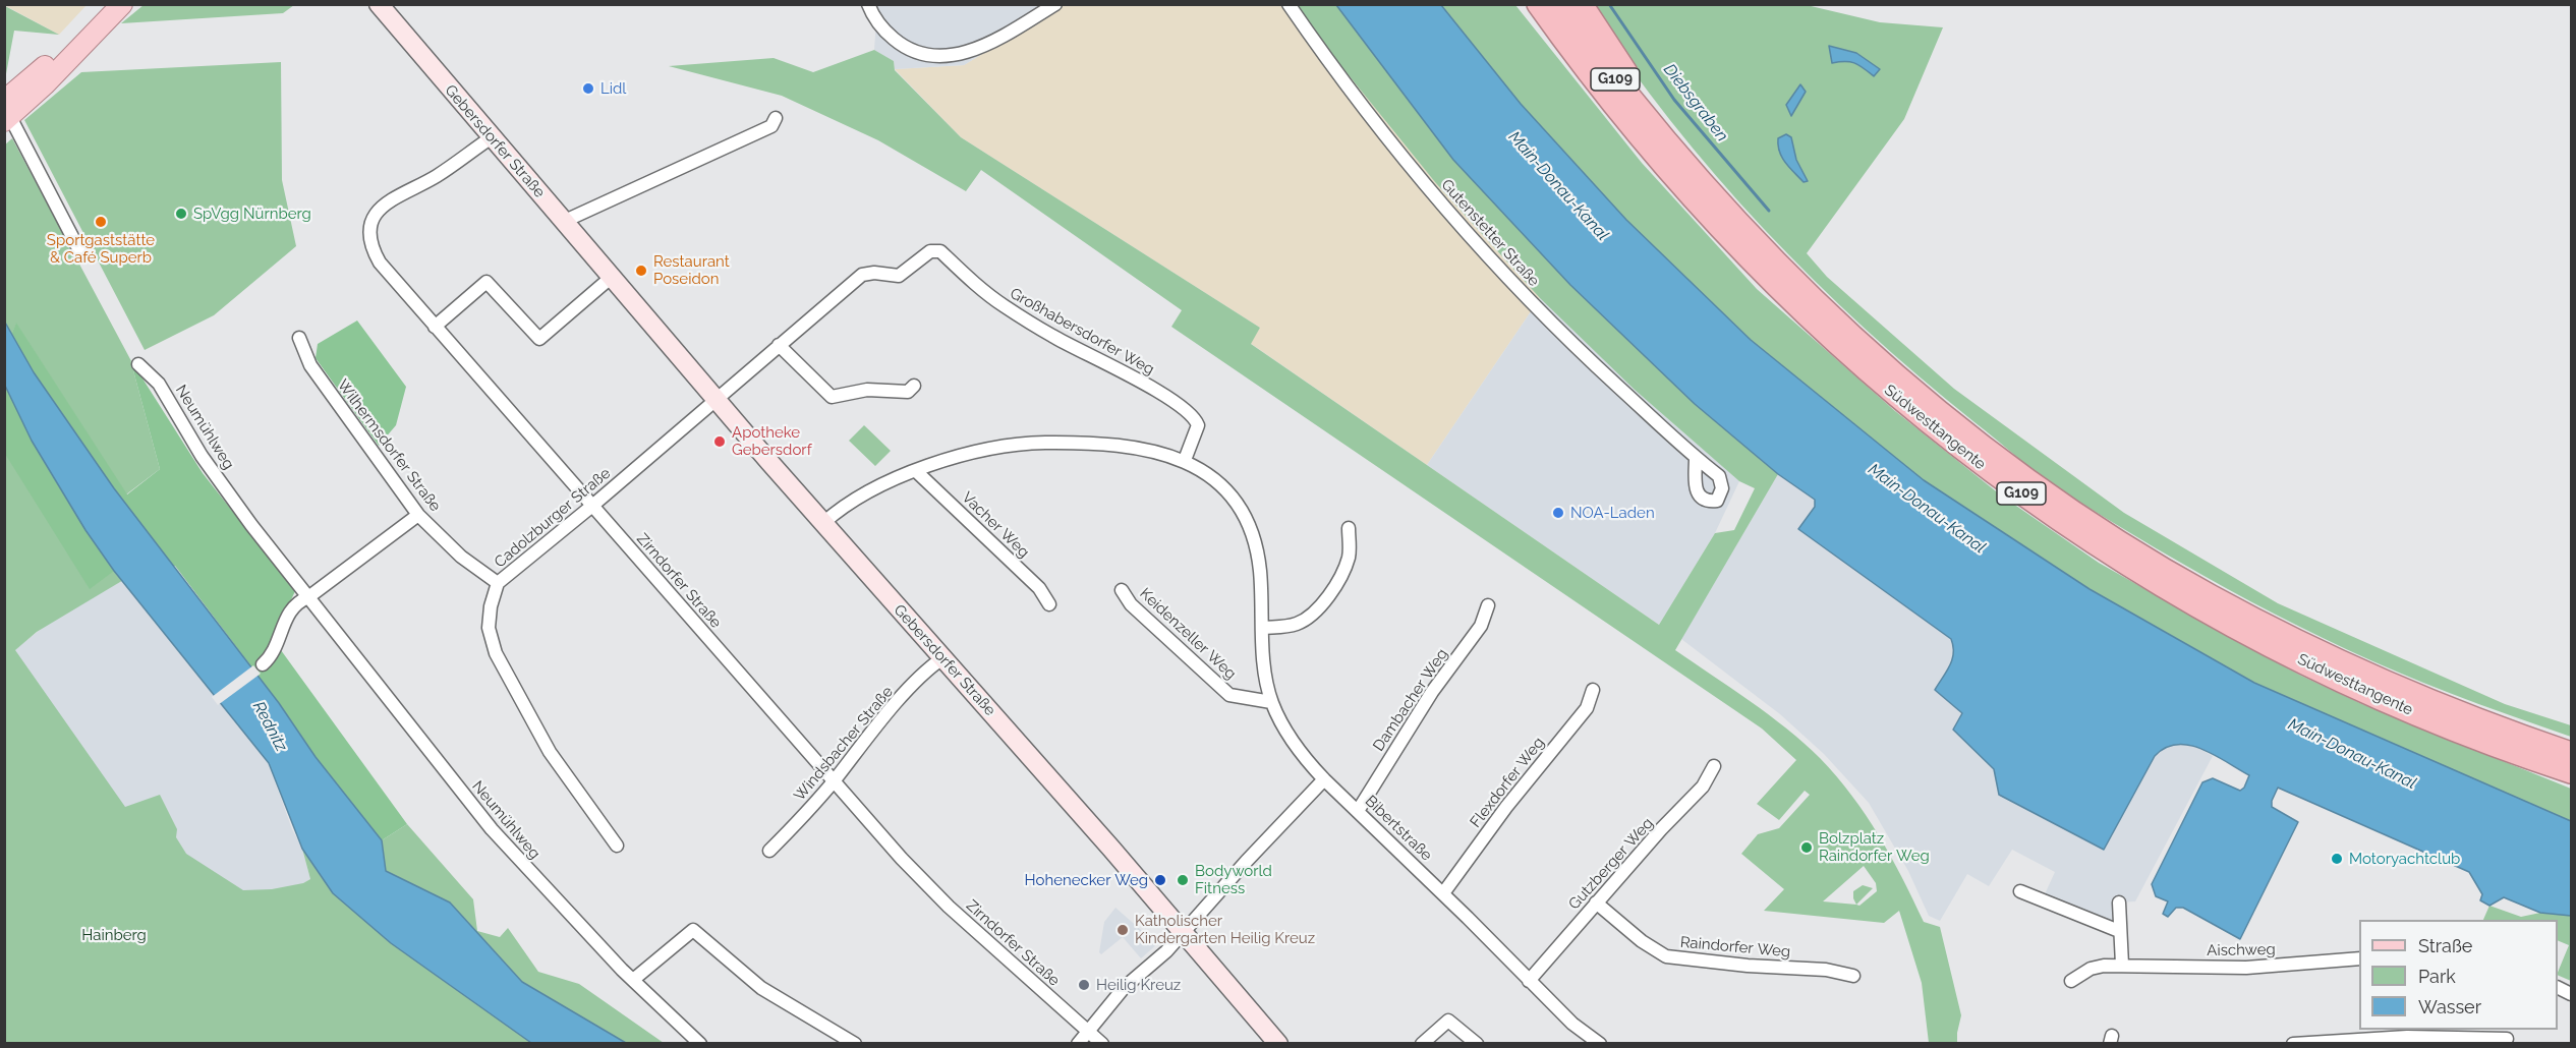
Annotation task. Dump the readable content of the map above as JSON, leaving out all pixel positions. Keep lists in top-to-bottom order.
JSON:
{
  "streets": {
    "highway": ["G109", "Südwesttangente"],
    "main road": ["Gebersdorfer Straße"],
    "street": [
      "Gutenstetter Straße",
      "Großhabersdorfer Weg",
      "Neumühlweg",
      "Wilhermsdorfer Straße",
      "Cadolzburger Straße",
      "Vacher Weg",
      "Zirndorfer Straße",
      "Keidenzeller Weg",
      "Dambacher Weg",
      "Windsbacher Straße",
      "Flexdorfer Weg",
      "Bibertstraße",
      "Gutzberger Weg",
      "Raindorfer Weg",
      "Aischweg"
    ]
  },
  "crossings": [
    ["Gebersdorfer Straße", "Großhabersdorfer Weg"],
    ["Gebersdorfer Straße", "Cadolzburger Straße"],
    ["Gebersdorfer Straße", "Zirndorfer Straße"],
    ["Gebersdorfer Straße", "Windsbacher Straße"],
    ["Großhabersdorfer Weg", "Cadolzburger Straße"],
    ["Großhabersdorfer Weg", "Bibertstraße"],
    ["Wilhermsdorfer Straße", "Cadolzburger Straße"],
    ["Cadolzburger Straße", "Zirndorfer Straße"],
    ["Zirndorfer Straße", "Windsbacher Straße"],
    ["Keidenzeller Weg", "Bibertstraße"],
    ["Dambacher Weg", "Bibertstraße"],
    ["Flexdorfer Weg", "Bibertstraße"],
    ["Bibertstraße", "Gutzberger Weg"],
    ["Gutzberger Weg", "Raindorfer Weg"]
  ],
  "water": ["Diebsgraben", "Main-Donau-Kanal", "Rednitz"],
  "parks": ["Hainberg"],
  "places": [
    "Lidl",
    "SpVgg Nürnberg",
    "Sportgaststätte & Café Superb",
    "Restaurant Poseidon",
    "Apotheke Gebersdorf",
    "NOA-Laden",
    "Bolzplatz Raindorfer Weg",
    "Motoryachtclub",
    "Hohenecker Weg",
    "Bodyworld Fitness",
    "Katholischer Kindergarten Heilig Kreuz",
    "Heilig Kreuz"
  ],
  "legend": ["Straße", "Park", "Wasser"]
}
